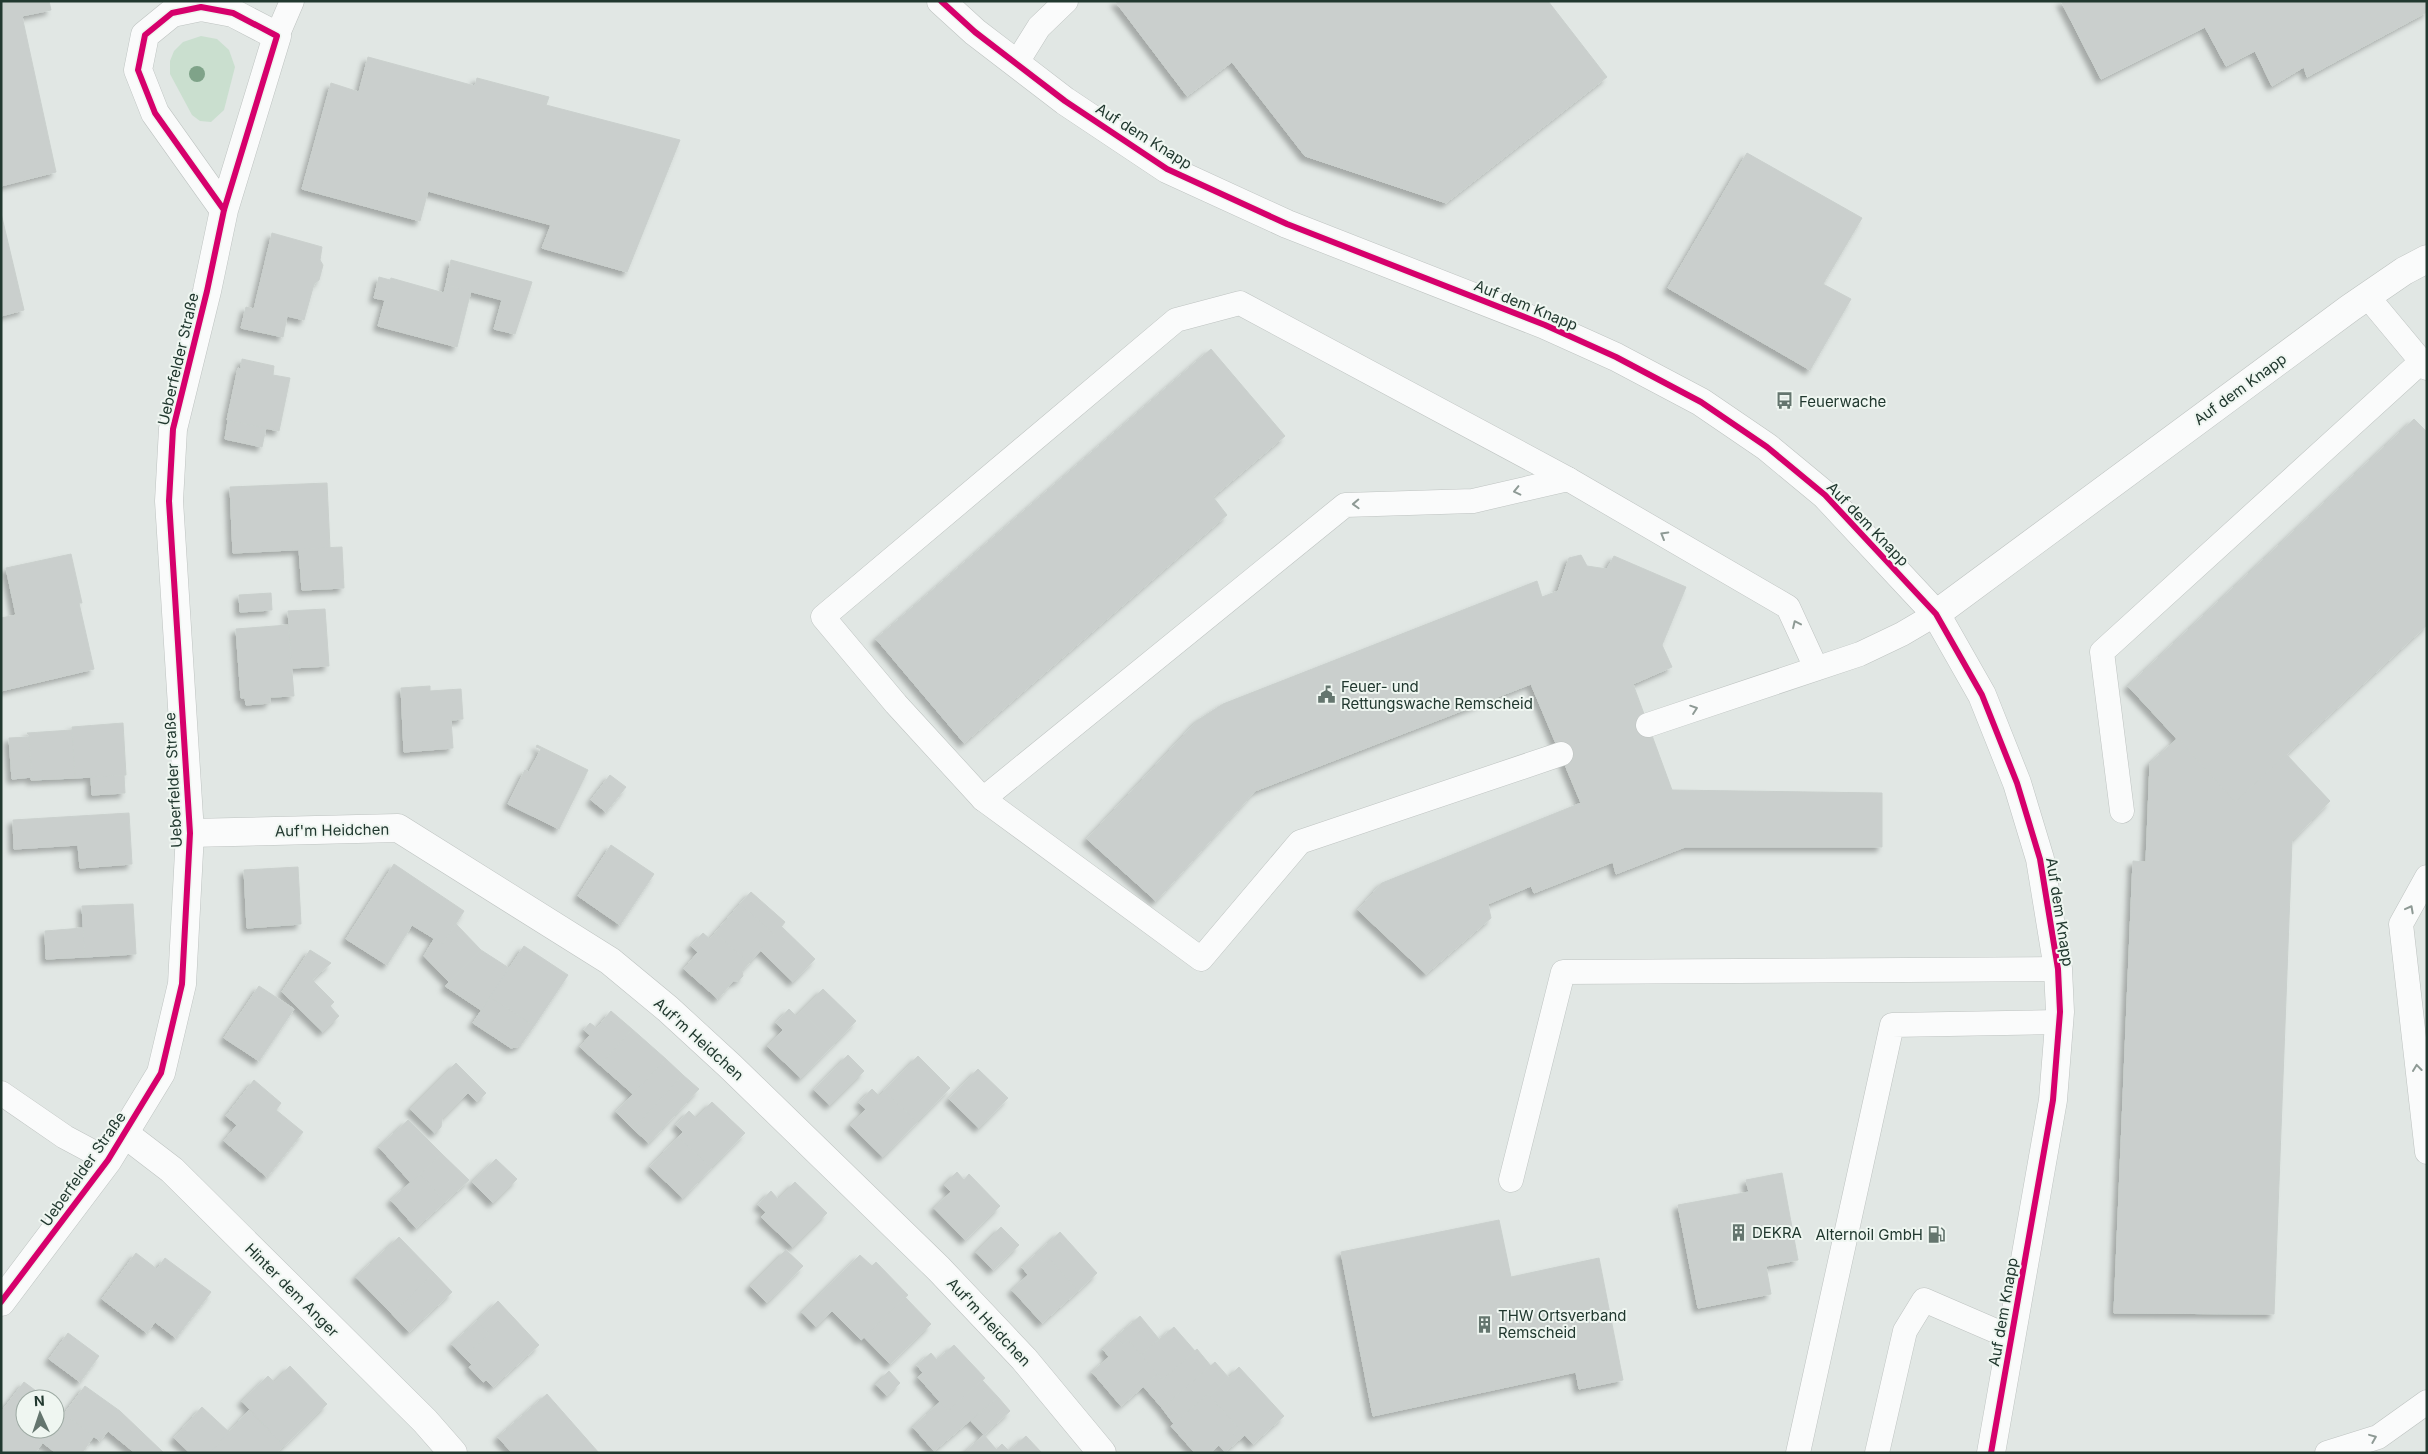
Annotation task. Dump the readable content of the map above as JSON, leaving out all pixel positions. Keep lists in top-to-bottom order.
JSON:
{
  "streets": {
    "street": [
      "Auf dem Knapp",
      "Ueberfelder Straße",
      "Auf'm Heidchen",
      "Hinter dem Anger"
    ]
  },
  "crossings": [
    ["Ueberfelder Straße", "Auf'm Heidchen"],
    ["Ueberfelder Straße", "Hinter dem Anger"]
  ],
  "places": {
    "bus stop": ["Feuerwache"],
    "public building": ["Feuer- und Rettungswache Remscheid"],
    "building": ["DEKRA", "THW Ortsverband Remscheid"],
    "fuel station": ["Alternoil GmbH"]
  },
  "north": "top"
}
